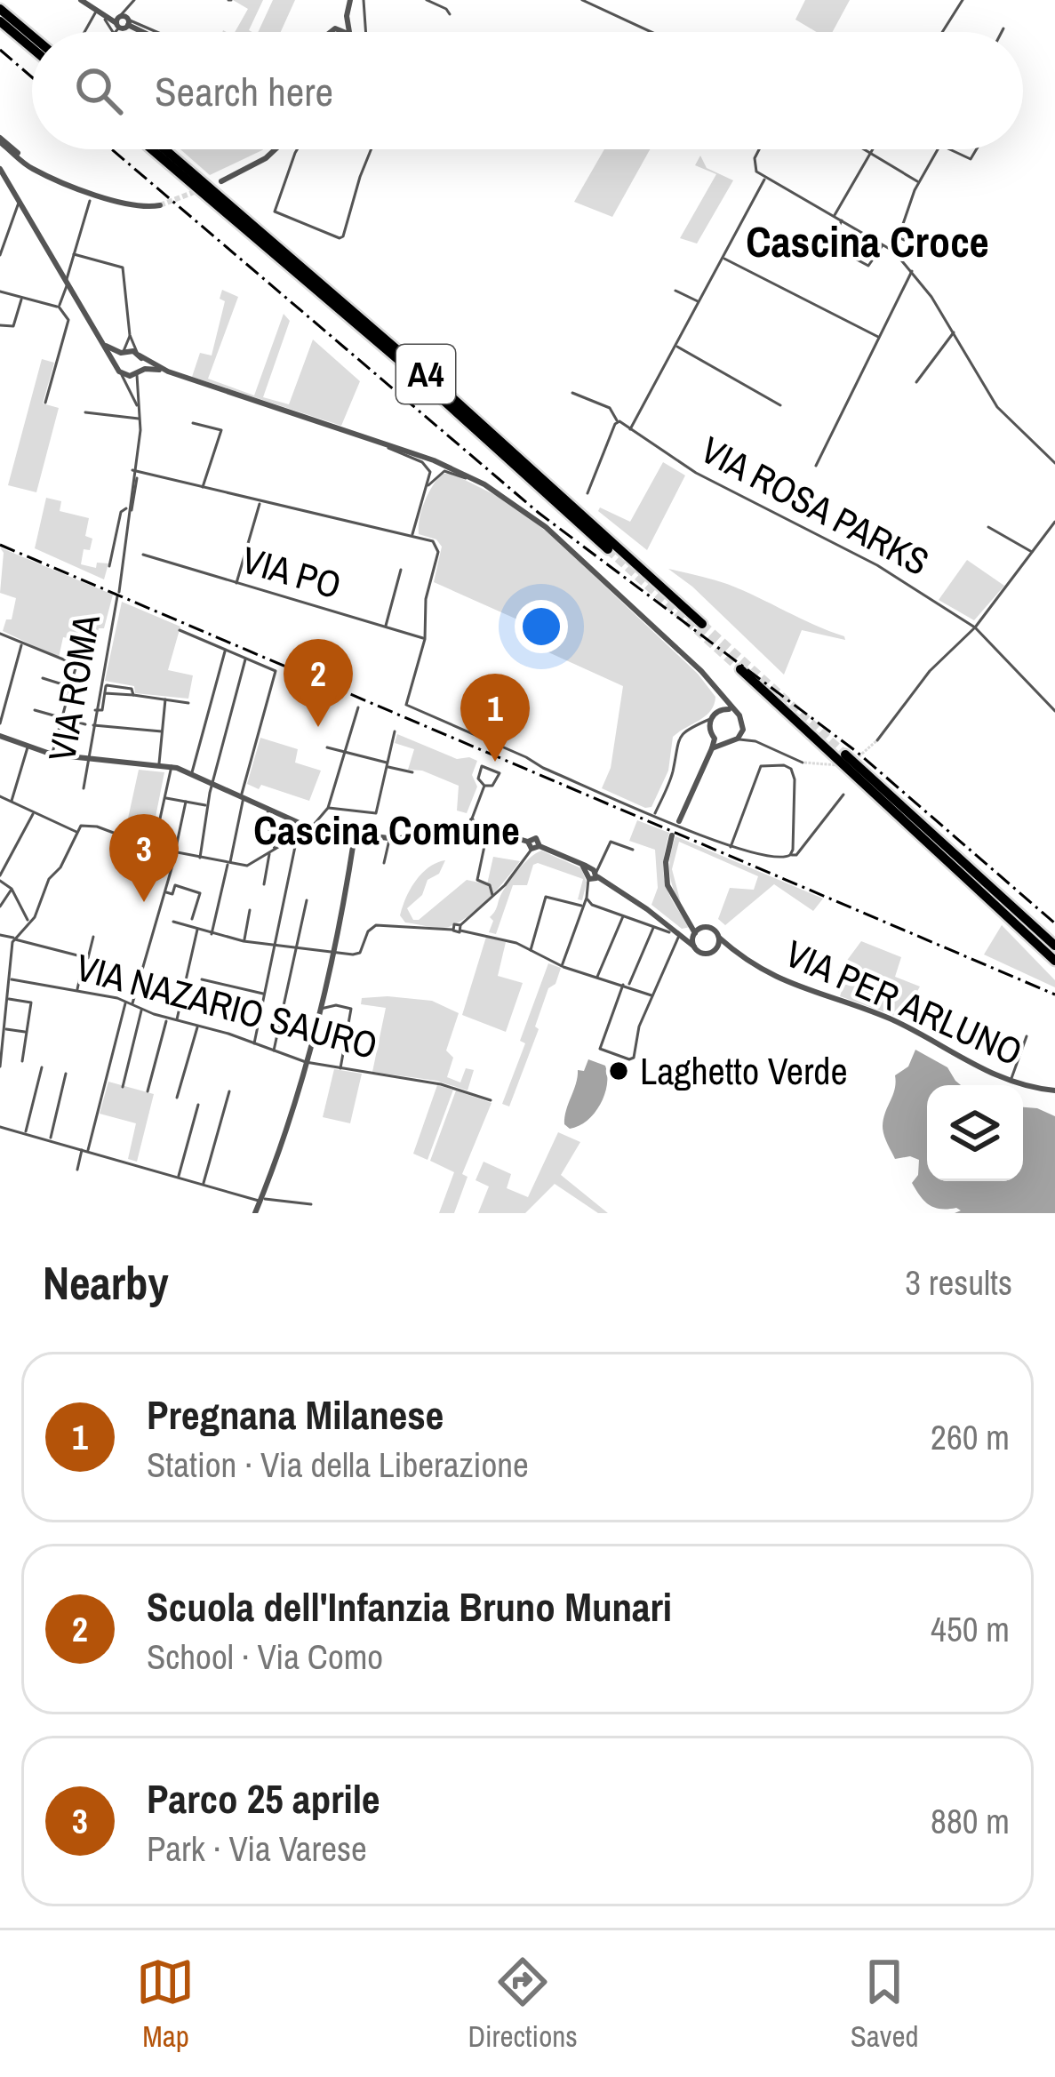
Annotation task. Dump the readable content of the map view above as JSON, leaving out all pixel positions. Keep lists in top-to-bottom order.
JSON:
{
  "streets": {
    "highway": ["A4"],
    "street": [
      "VIA ROSA PARKS",
      "VIA PO",
      "VIA ROMA",
      "VIA PER ARLUNO",
      "VIA NAZARIO SAURO"
    ]
  },
  "districts": ["Cascina Croce", "Cascina Comune"],
  "places": ["Laghetto Verde"],
  "page": {
    "search": "Search here",
    "pins": ["2", "1", "3"],
    "heading": ["Nearby", "3 results"],
    "list": [
      {
        "mark": "1",
        "name": "Pregnana Milanese",
        "note": "Station · Via della Liberazione",
        "value": "260 m"
      },
      {
        "mark": "2",
        "name": "Scuola dell'Infanzia Bruno Munari",
        "note": "School · Via Como",
        "value": "450 m"
      },
      {
        "mark": "3",
        "name": "Parco 25 aprile",
        "note": "Park · Via Varese",
        "value": "880 m"
      }
    ],
    "nav": ["Map", "Directions", "Saved"]
  }
}
